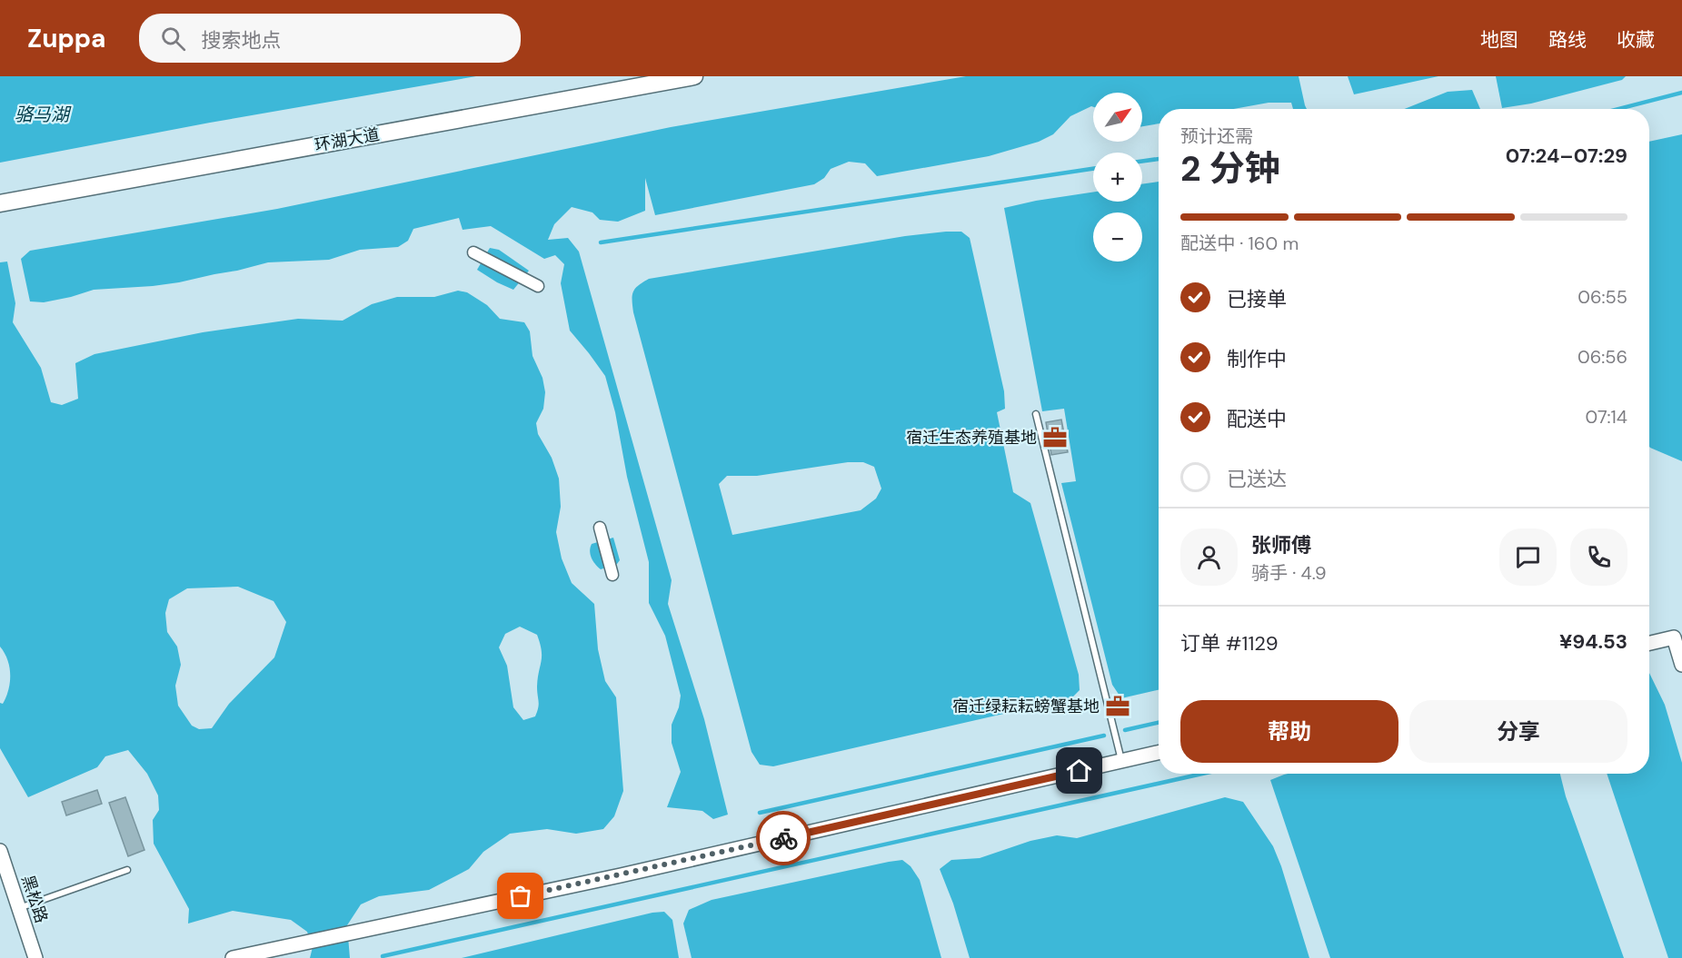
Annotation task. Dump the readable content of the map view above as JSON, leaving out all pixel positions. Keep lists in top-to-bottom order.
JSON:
{
  "streets": {
    "main road": ["环湖大道"],
    "street": ["黑松路"]
  },
  "water": ["骆马湖"],
  "places": {
    "office": ["宿迁生态养殖基地", "宿迁绿耘耘螃蟹基地"]
  },
  "north": "top right",
  "page": {
    "header": "Zuppa",
    "search": "搜索地点",
    "nav": ["地图", "路线", "收藏"],
    "map_buttons": ["+", "−"],
    "heading": ["2 分钟", "预计还需", "07:24–07:29"],
    "panel": [
      "张师傅",
      "骑手 · 4.9",
      "订单 #1129",
      "¥94.53"
    ],
    "bar": "配送中 · 160 m",
    "list": [
      ["已接单", "06:55"],
      ["制作中", "06:56"],
      ["配送中", "07:14"],
      "已送达"
    ],
    "buttons": ["帮助", "分享"]
  }
}
